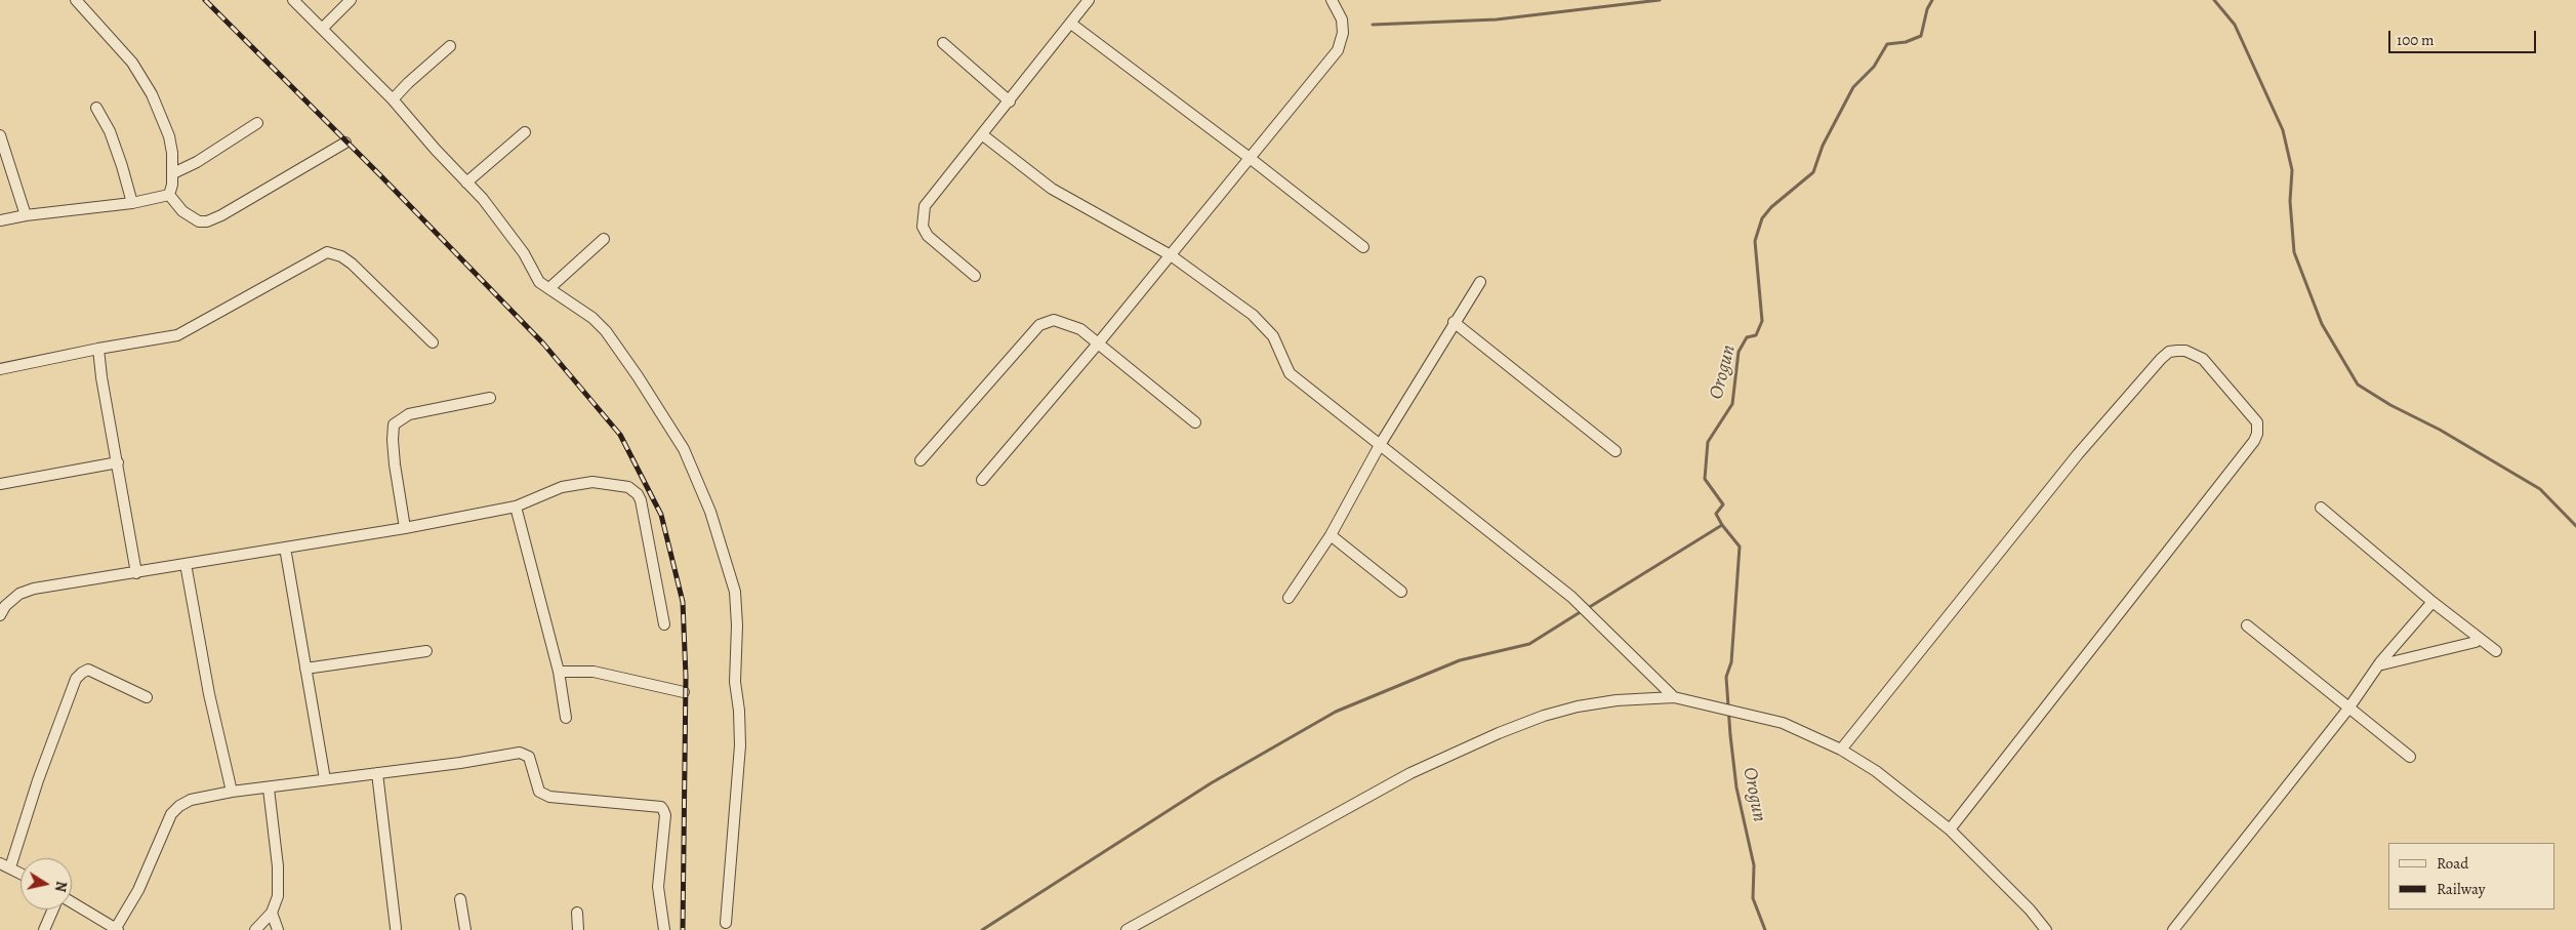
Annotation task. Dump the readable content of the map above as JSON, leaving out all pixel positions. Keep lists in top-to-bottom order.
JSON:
{
  "water": ["Orogun"],
  "legend": ["Road", "Railway"],
  "scale_bar": "100 m",
  "north": "right"
}
